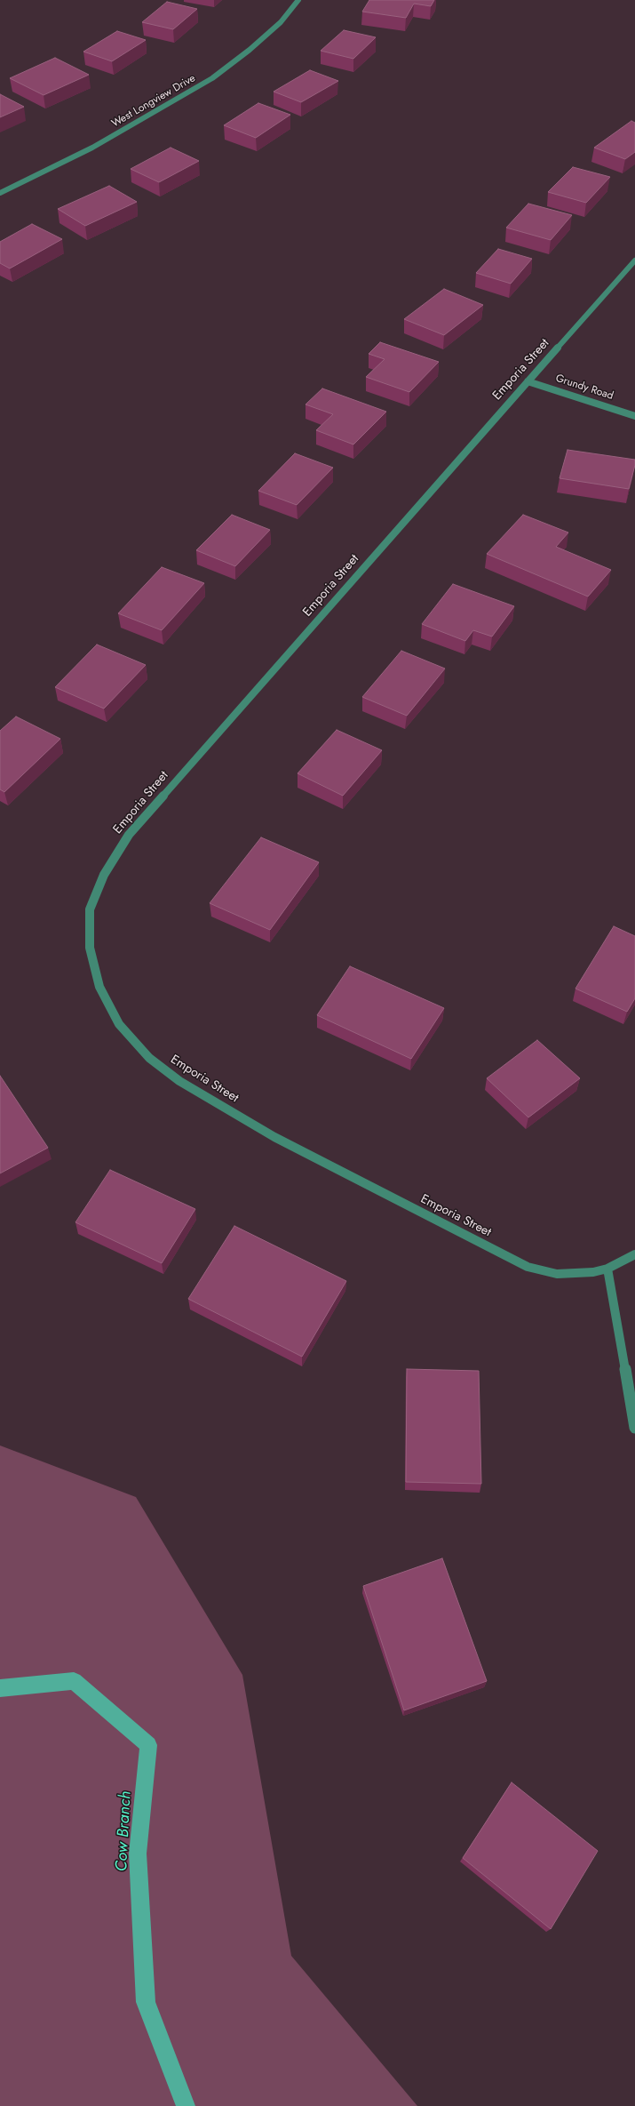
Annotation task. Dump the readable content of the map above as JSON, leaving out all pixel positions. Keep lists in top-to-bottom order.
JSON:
{
  "streets": {
    "street": ["West Longview Drive", "Emporia Street", "Grundy Road"]
  },
  "crossings": [
    ["Emporia Street", "Grundy Road"]
  ],
  "water": ["Cow Branch"]
}
